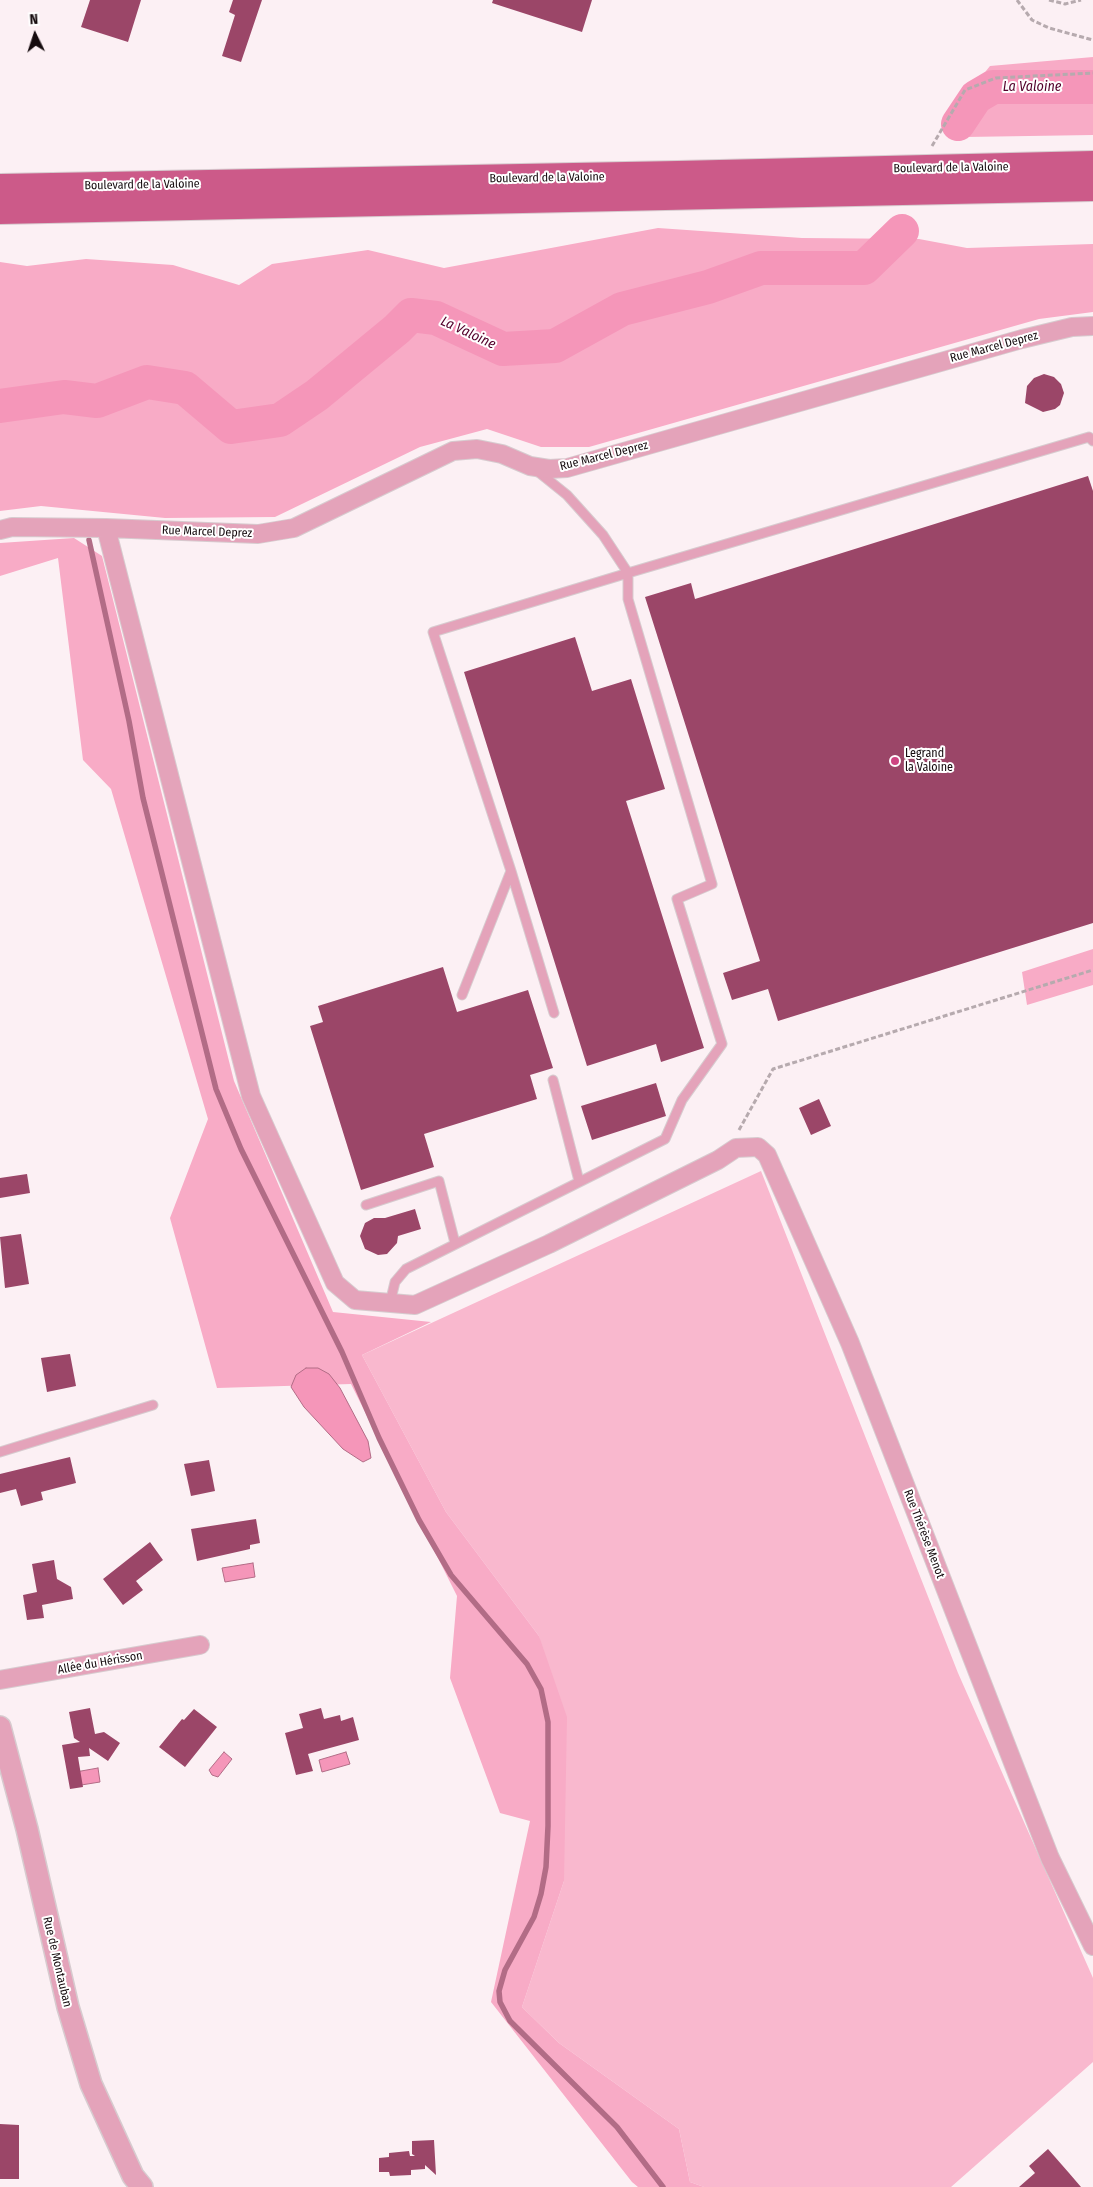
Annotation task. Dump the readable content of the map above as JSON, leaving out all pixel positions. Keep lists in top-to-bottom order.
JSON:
{
  "streets": {
    "main road": ["Boulevard de la Valoine"],
    "street": [
      "Rue Marcel Deprez",
      "Rue Thérèse Menot",
      "Allée du Hérisson",
      "Rue de Montauban"
    ]
  },
  "water": ["La Valoine"],
  "places": ["Legrand la Valoine"],
  "north": "top"
}
